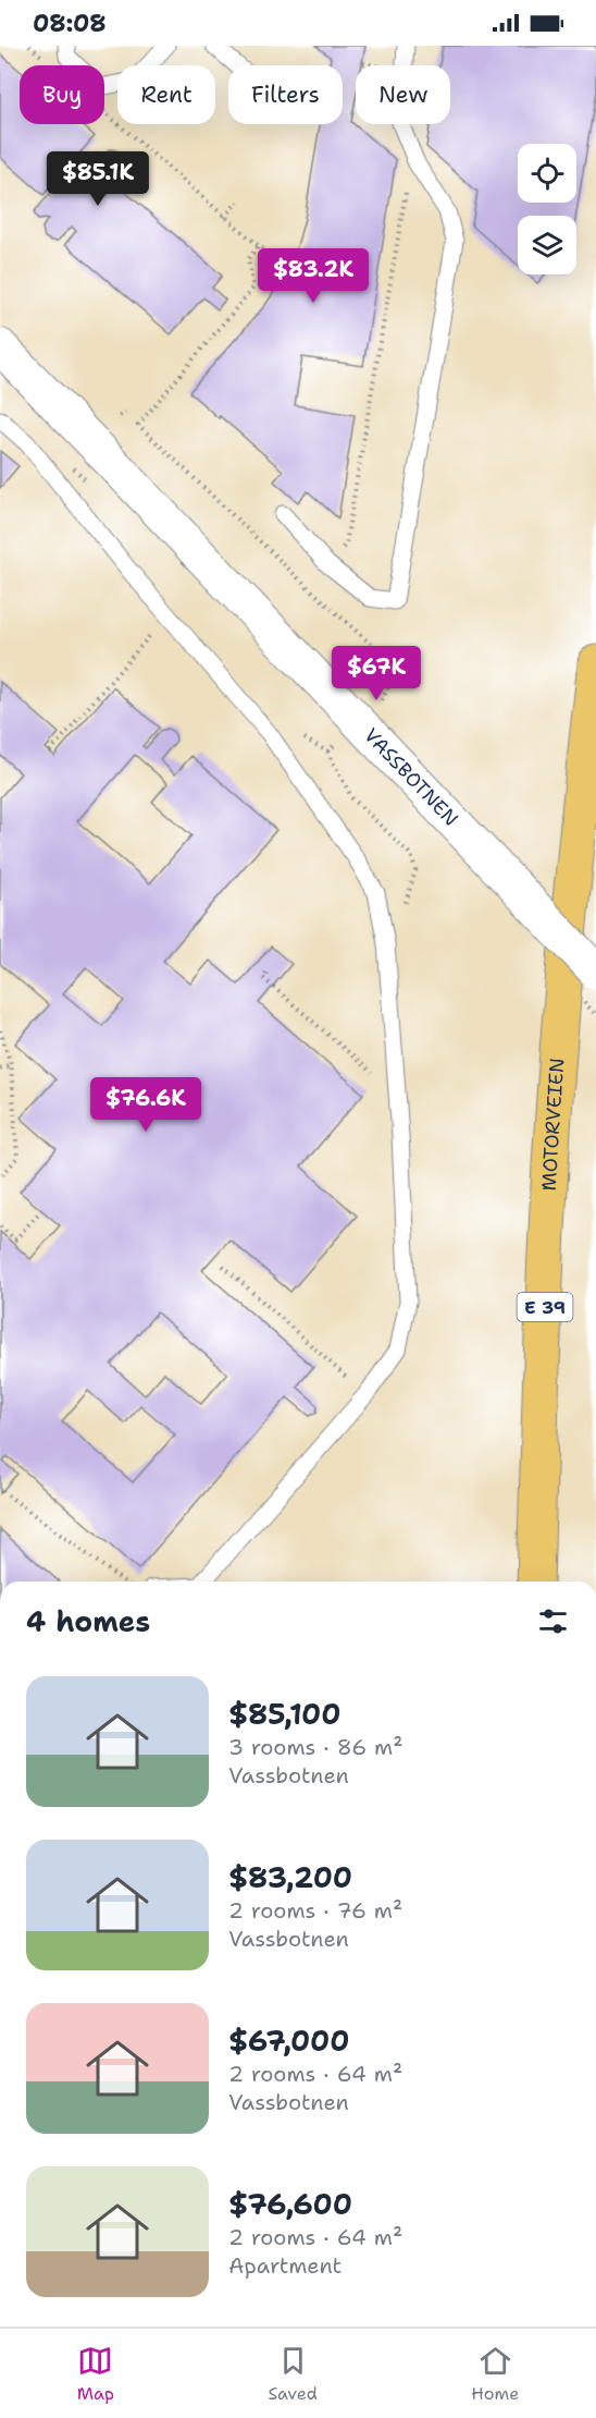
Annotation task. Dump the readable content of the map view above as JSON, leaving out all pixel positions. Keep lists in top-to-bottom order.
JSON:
{
  "streets": {
    "highway": ["MOTORVEIEN", "E 39"],
    "street": ["VASSBOTNEN"]
  },
  "page": {
    "status": "08:08",
    "chip": [
      "Buy",
      "Rent",
      "Filters",
      "New"
    ],
    "price": [
      "$85.1K",
      "$83.2K",
      "$67K",
      "$76.6K"
    ],
    "heading": "4 homes",
    "list": [
      {
        "name": "$85,100",
        "note": "3 rooms · 86 m² · Vassbotnen"
      },
      {
        "name": "$83,200",
        "note": "2 rooms · 76 m² · Vassbotnen"
      },
      {
        "name": "$67,000",
        "note": "2 rooms · 64 m² · Vassbotnen"
      },
      {
        "name": "$76,600",
        "note": "2 rooms · 64 m² · Apartment"
      }
    ],
    "tabs": ["Map", "Saved", "Home"]
  }
}
